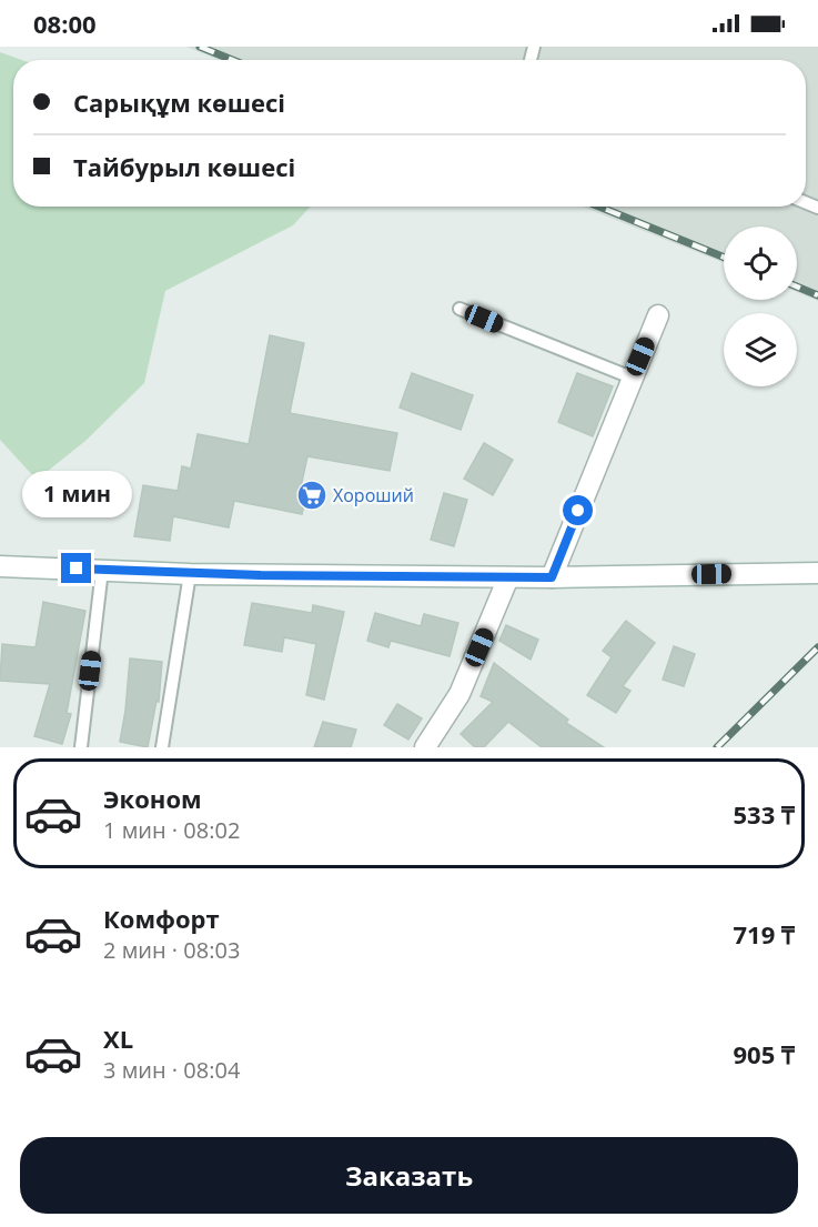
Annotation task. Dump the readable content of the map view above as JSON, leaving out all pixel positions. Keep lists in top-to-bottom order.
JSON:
{
  "places": {
    "supermarket": ["Хороший"]
  },
  "page": {
    "status": "08:00",
    "banner": ["Сарықұм көшесі", "Тайбурыл көшесі"],
    "bubble": "1 мин",
    "list": [
      {
        "name": "Эконом",
        "note": "1 мин · 08:02",
        "value": "533 ₸"
      },
      {
        "name": "Комфорт",
        "note": "2 мин · 08:03",
        "value": "719 ₸"
      },
      {
        "name": "XL",
        "note": "3 мин · 08:04",
        "value": "905 ₸"
      }
    ],
    "buttons": "Заказать"
  }
}
